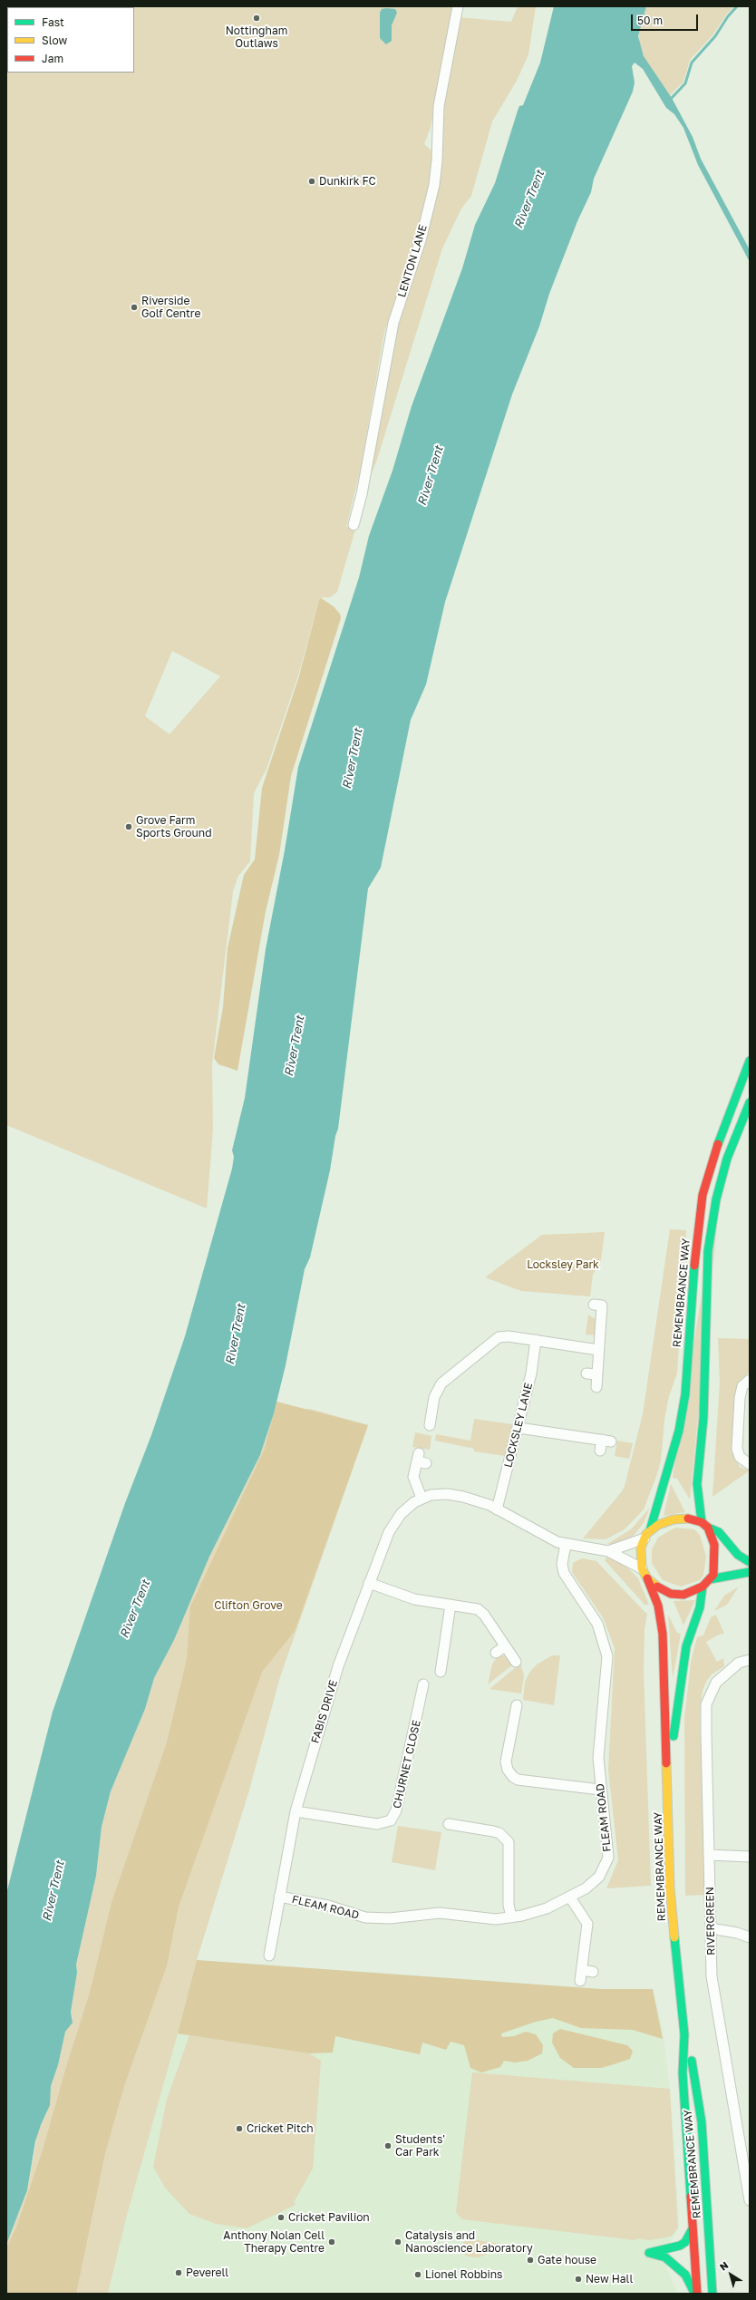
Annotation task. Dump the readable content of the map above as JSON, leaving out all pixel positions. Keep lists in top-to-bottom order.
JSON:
{
  "streets": {
    "main road": ["REMEMBRANCE WAY"],
    "street": [
      "LENTON LANE",
      "LOCKSLEY LANE",
      "FABIS DRIVE",
      "CHURNET CLOSE",
      "FLEAM ROAD",
      "RIVERGREEN"
    ]
  },
  "crossings": [
    ["REMEMBRANCE WAY", "FABIS DRIVE"],
    ["LOCKSLEY LANE", "FABIS DRIVE"],
    ["FABIS DRIVE", "CHURNET CLOSE"],
    ["FABIS DRIVE", "FLEAM ROAD"]
  ],
  "water": ["River Trent"],
  "parks": ["Locksley Park", "Clifton Grove"],
  "places": [
    "Nottingham Outlaws",
    "Dunkirk FC",
    "Riverside Golf Centre",
    "Grove Farm Sports Ground",
    "Cricket Pitch",
    "Students' Car Park",
    "Cricket Pavilion",
    "Anthony Nolan Cell Therapy Centre",
    "Catalysis and Nanoscience Laboratory",
    "Gate house",
    "Peverell",
    "Lionel Robbins",
    "New Hall"
  ],
  "legend": ["Fast", "Slow", "Jam"],
  "scale_bar": "50 m",
  "north": "top left"
}
